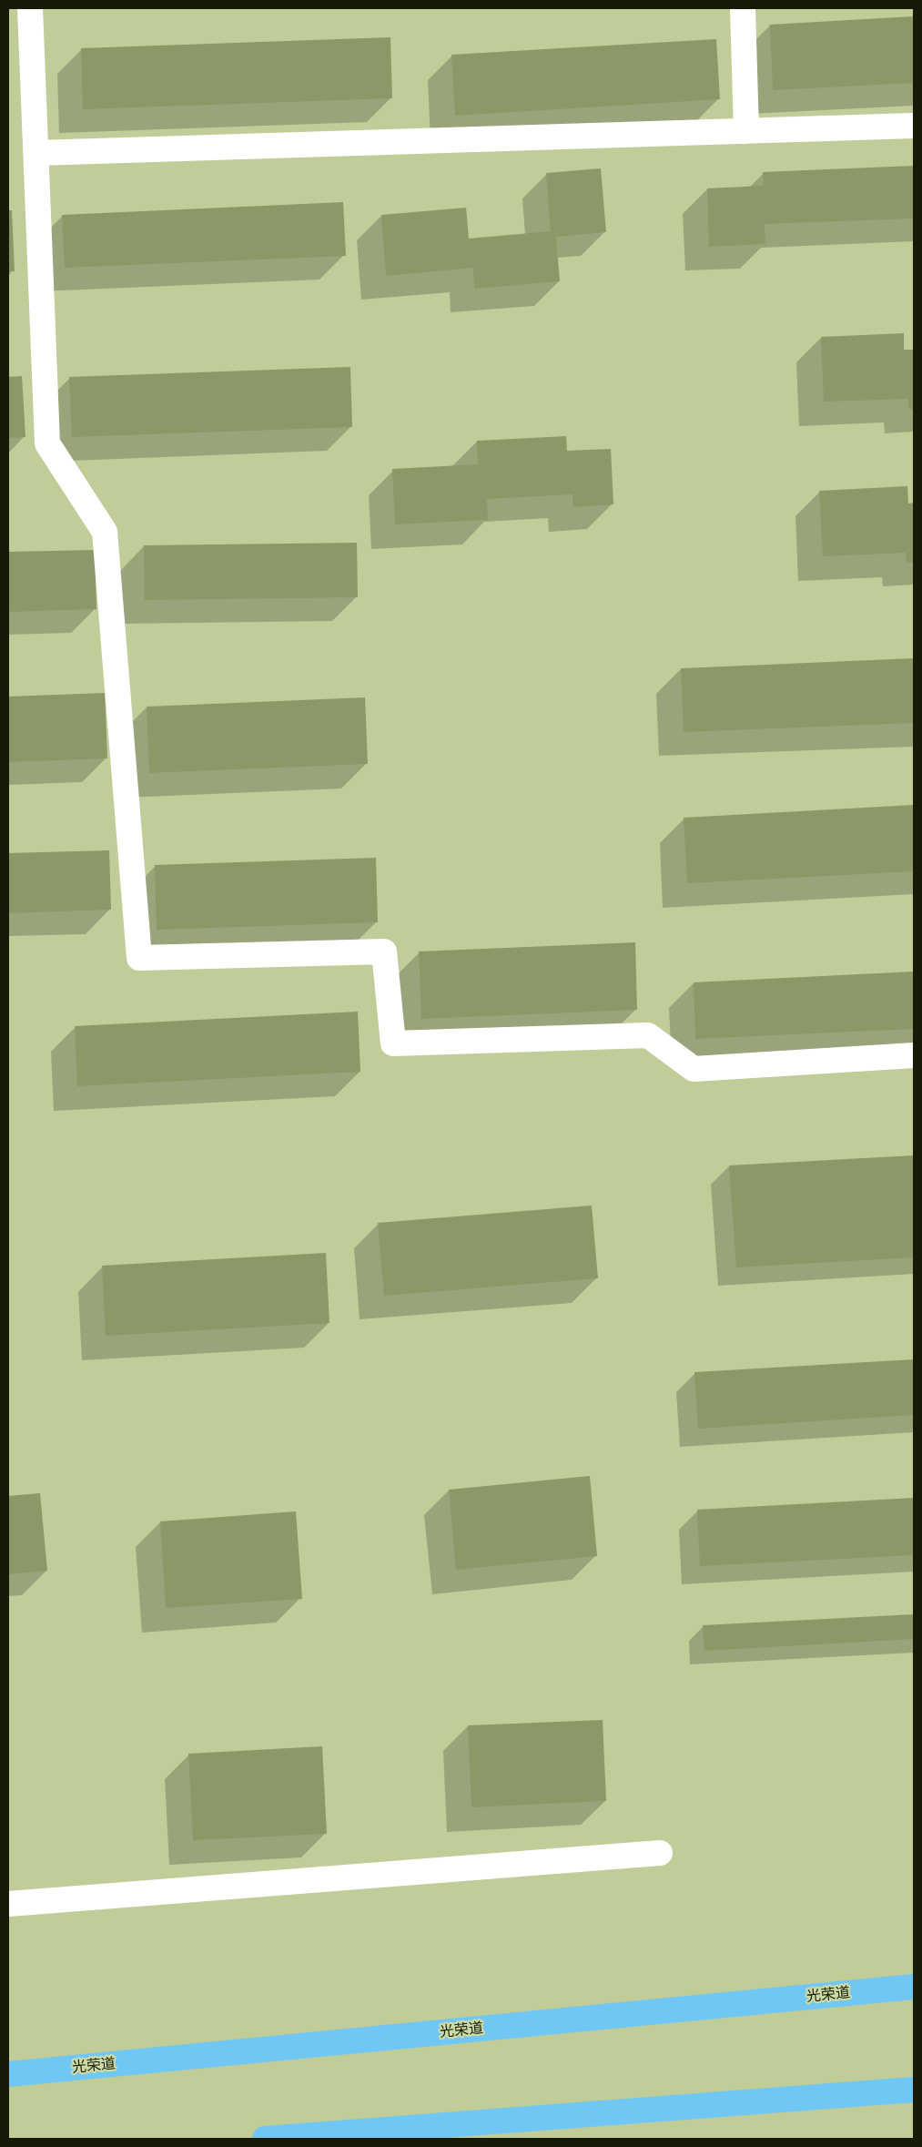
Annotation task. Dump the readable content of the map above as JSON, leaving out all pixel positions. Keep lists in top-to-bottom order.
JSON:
{
  "streets": {
    "main road": ["光荣道"]
  }
}
